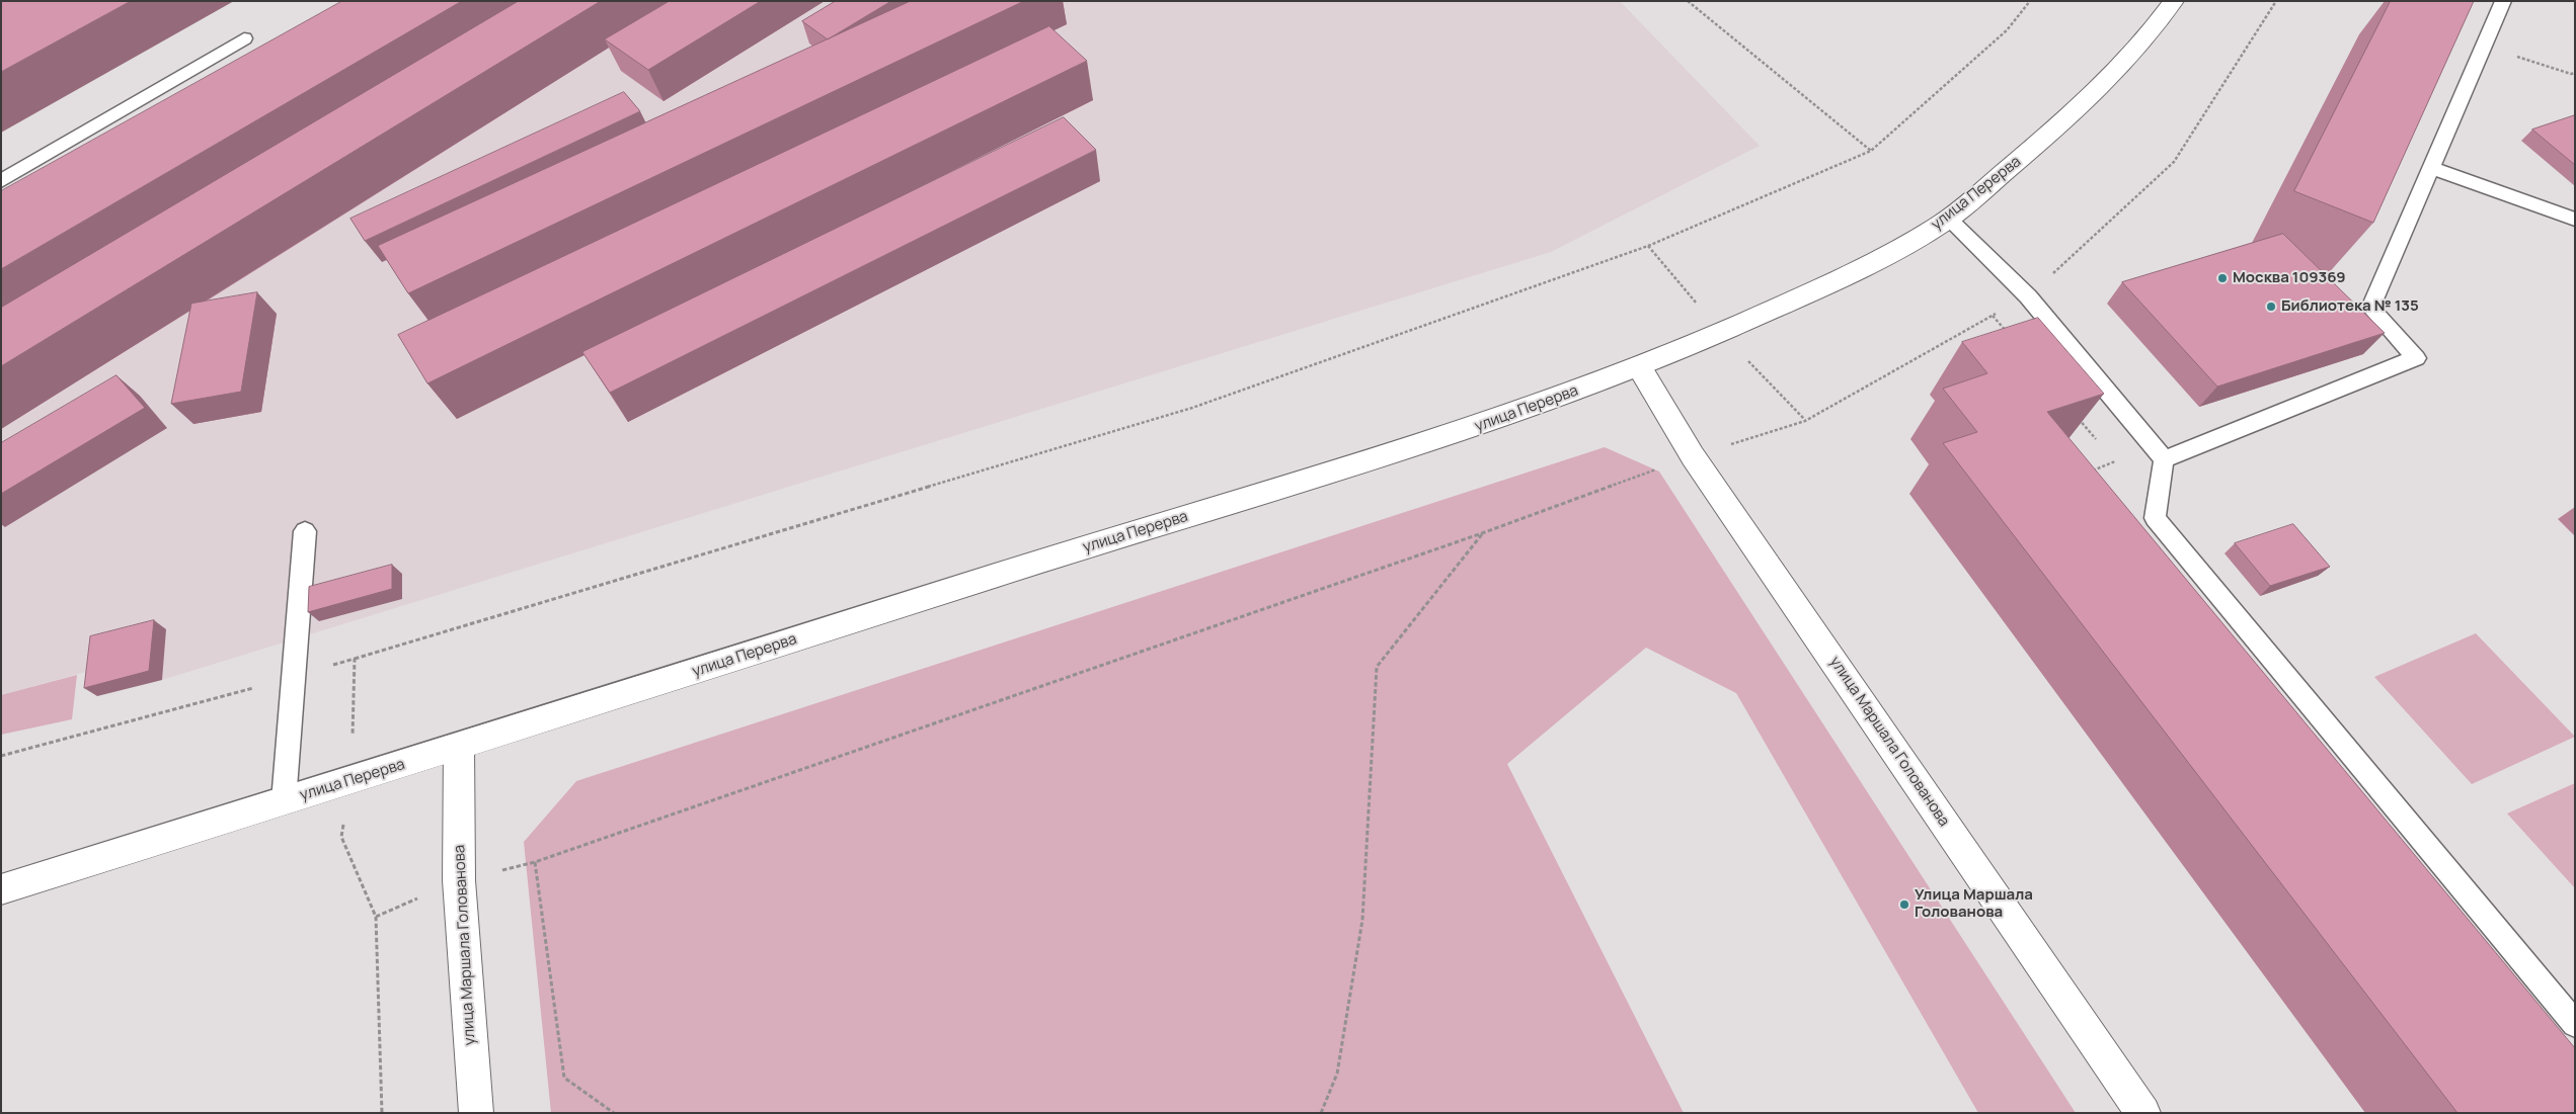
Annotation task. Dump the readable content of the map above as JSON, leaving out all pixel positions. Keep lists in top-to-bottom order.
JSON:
{
  "streets": {
    "main road": ["улица Перерва", "улица Маршала Голованова"]
  },
  "crossings": [
    ["улица Перерва", "улица Маршала Голованова"]
  ],
  "places": ["Москва 109369", "Библиотека № 135", "Улица Маршала Голованова"]
}
